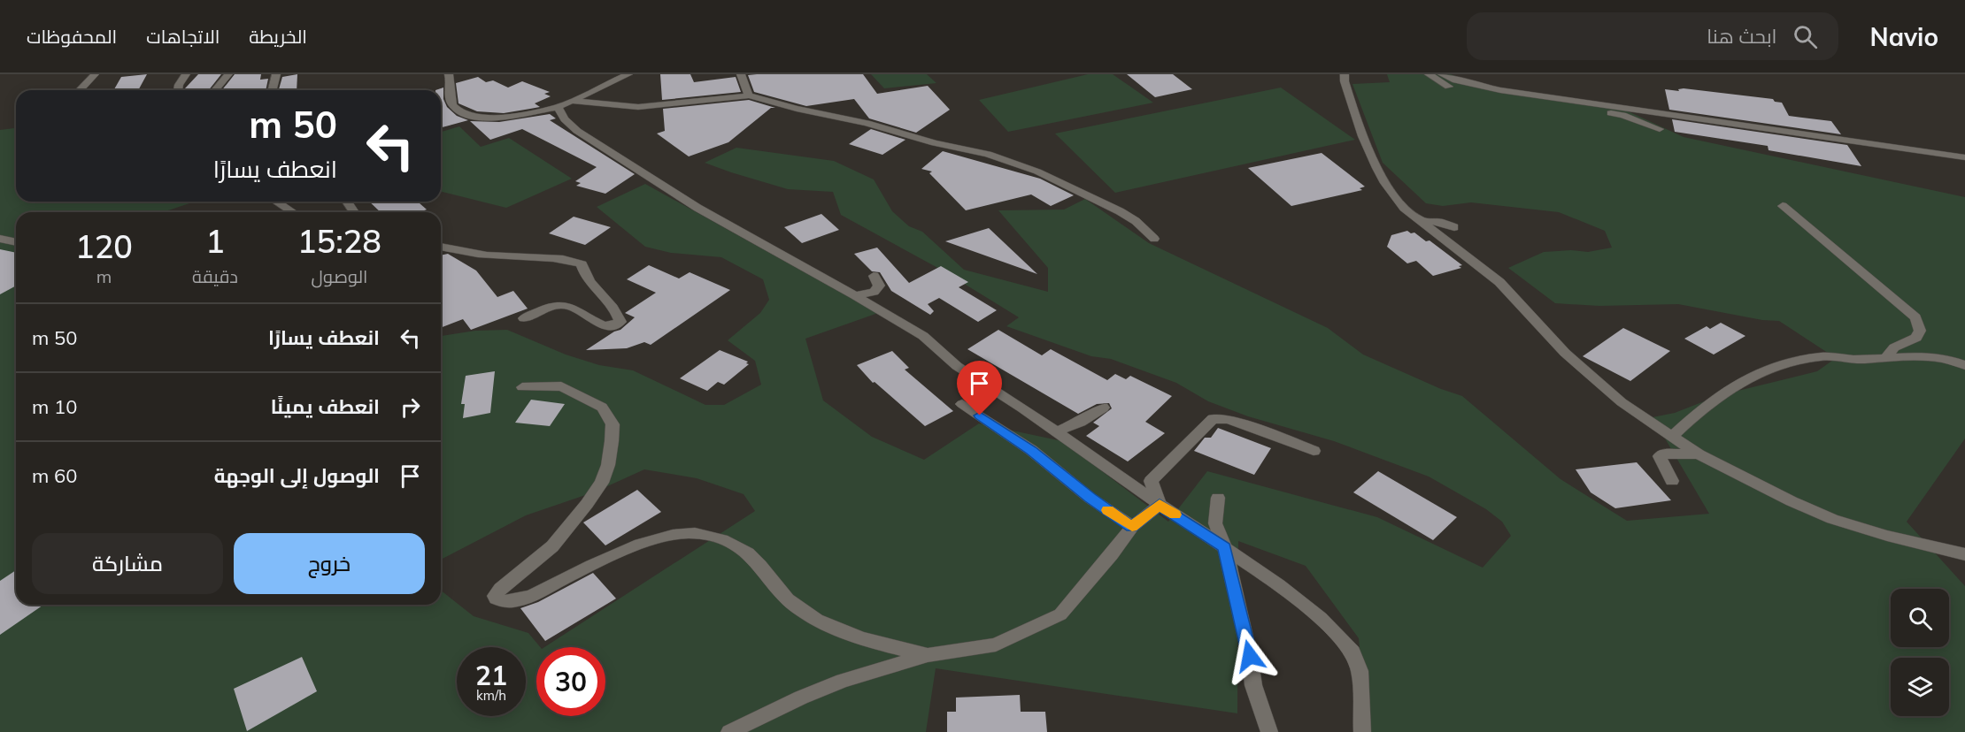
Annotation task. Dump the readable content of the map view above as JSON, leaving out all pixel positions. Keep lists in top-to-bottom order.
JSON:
{
  "page": {
    "header": "Navio",
    "search": "ابحث هنا",
    "nav": ["الخريطة", "الاتجاهات", "المحفوظات"],
    "turn": ["50 m", "انعطف يسارًا"],
    "eta": [
      "15:28",
      "الوصول",
      "1",
      "دقيقة",
      "120",
      "m"
    ],
    "list": [
      {
        "name": "انعطف يسارًا",
        "value": "50 m"
      },
      {
        "name": "انعطف يمينًا",
        "value": "10 m"
      },
      {
        "name": "الوصول إلى الوجهة",
        "value": "60 m"
      }
    ],
    "buttons": ["خروج", "مشاركة"],
    "speed": "21 km/h",
    "limit": "30"
  }
}
